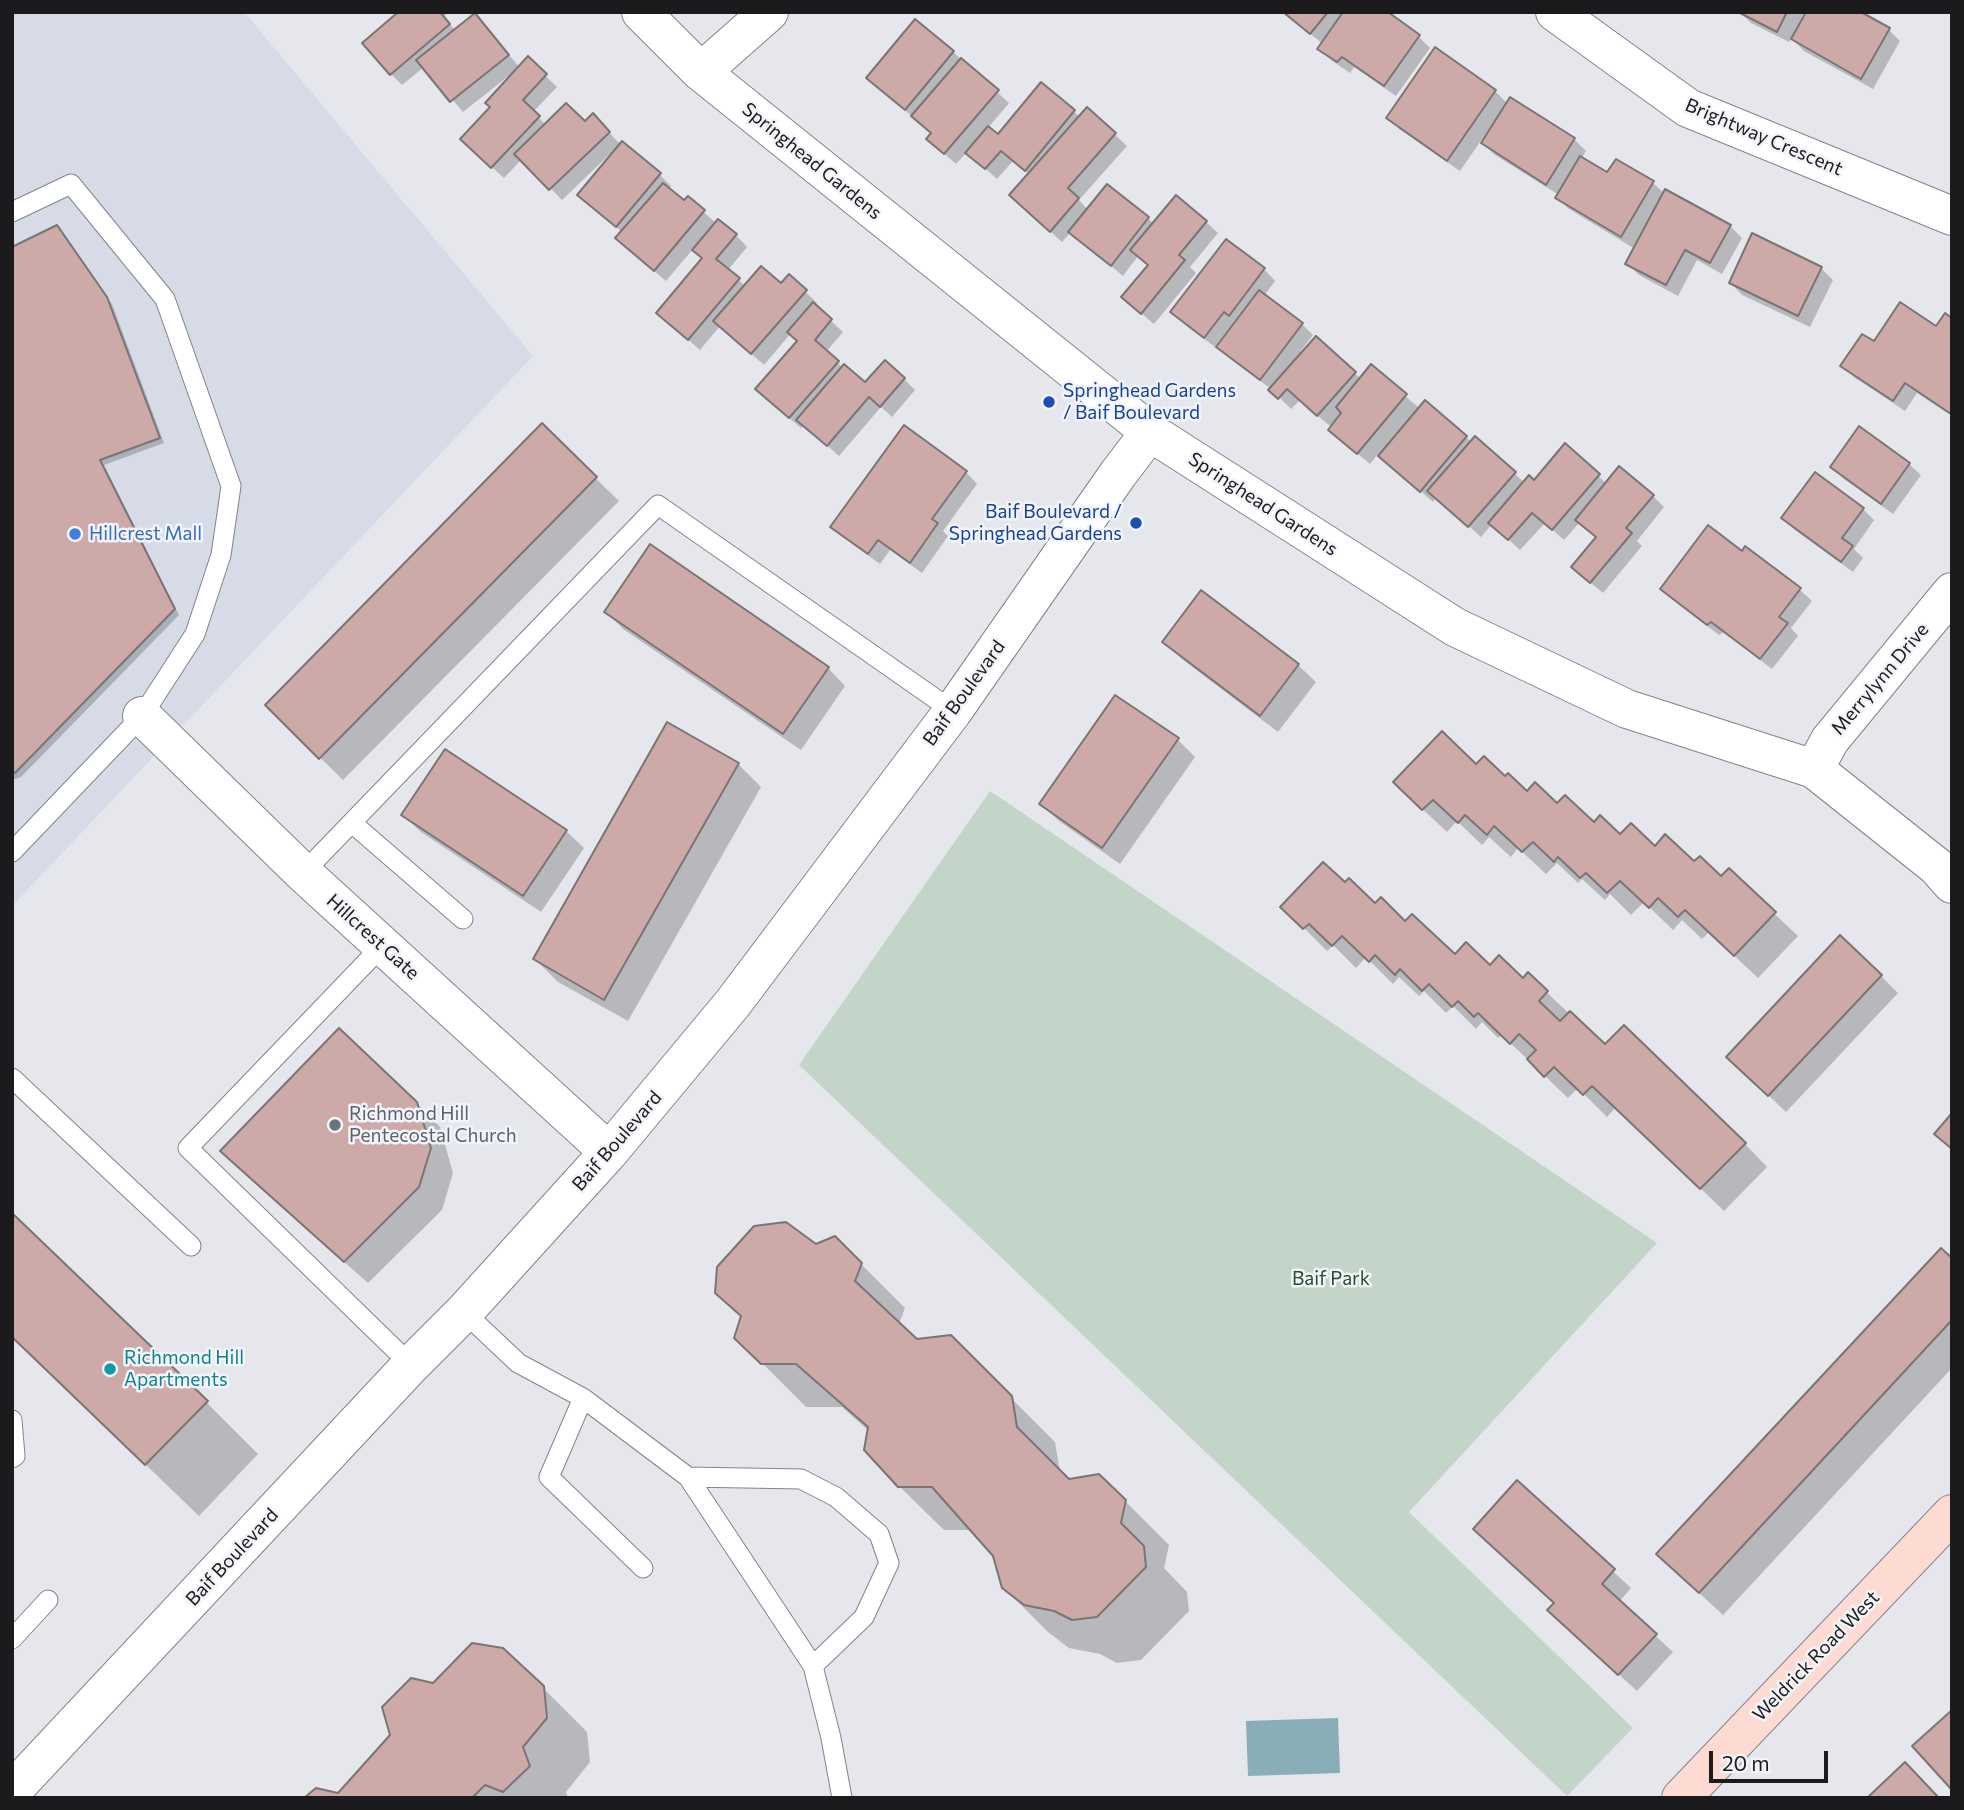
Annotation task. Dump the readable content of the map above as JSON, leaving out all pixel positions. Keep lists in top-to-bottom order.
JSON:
{
  "streets": {
    "street": [
      "Brightway Crescent",
      "Springhead Gardens",
      "Merrylynn Drive",
      "Baif Boulevard",
      "Hillcrest Gate",
      "Weldrick Road West"
    ]
  },
  "crossings": [
    ["Springhead Gardens", "Merrylynn Drive"],
    ["Springhead Gardens", "Baif Boulevard"],
    ["Baif Boulevard", "Hillcrest Gate"]
  ],
  "parks": ["Baif Park"],
  "places": [
    "Springhead Gardens / Baif Boulevard",
    "Baif Boulevard / Springhead Gardens",
    "Hillcrest Mall",
    "Richmond Hill Pentecostal Church",
    "Richmond Hill Apartments"
  ],
  "scale_bar": "20 m"
}
